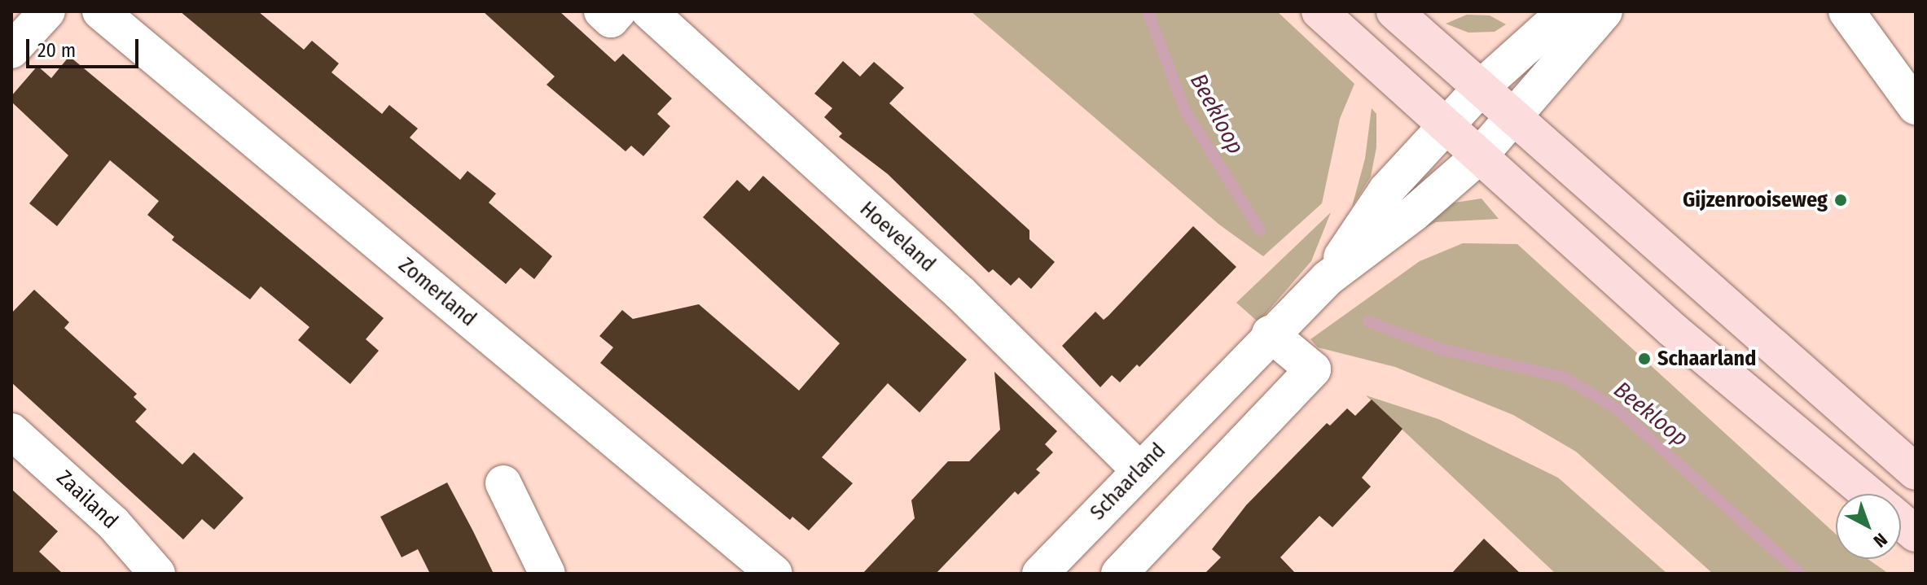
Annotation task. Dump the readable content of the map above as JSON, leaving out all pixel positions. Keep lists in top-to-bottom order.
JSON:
{
  "streets": {
    "street": [
      "Hoeveland",
      "Zomerland",
      "Schaarland",
      "Zaailand"
    ]
  },
  "crossings": [
    ["Hoeveland", "Schaarland"]
  ],
  "water": ["Beekloop"],
  "places": ["Gijzenrooiseweg", "Schaarland"],
  "scale_bar": "20 m",
  "north": "bottom right"
}
